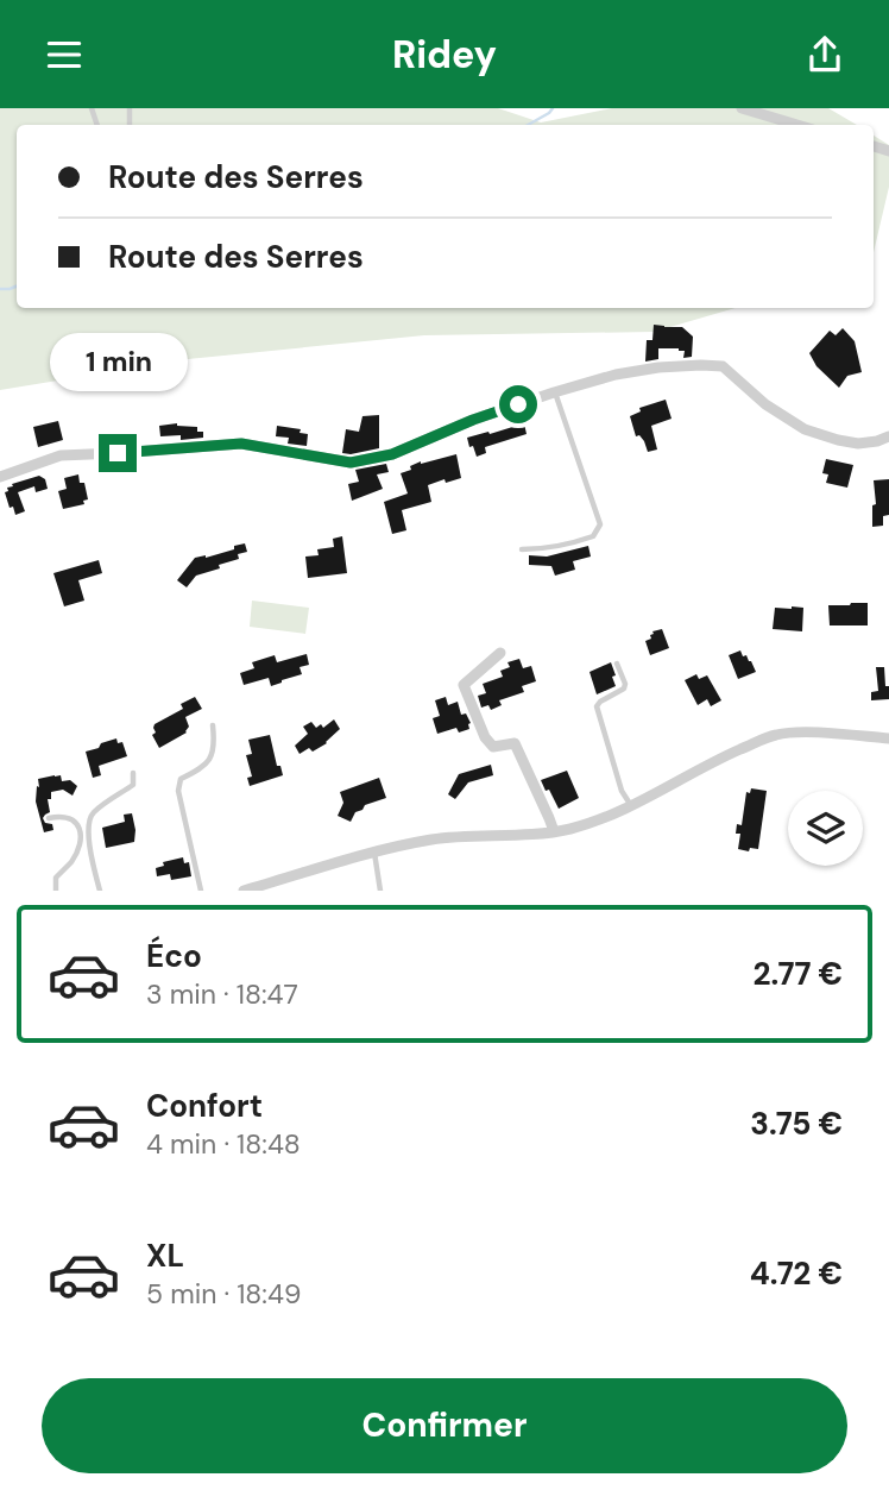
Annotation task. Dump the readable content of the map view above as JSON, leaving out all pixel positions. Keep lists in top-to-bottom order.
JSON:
{
  "page": {
    "header": "Ridey",
    "banner": ["Route des Serres", "Route des Serres"],
    "bubble": "1 min",
    "list": [
      {
        "name": "Éco",
        "note": "3 min · 18:47",
        "value": "2.77 €"
      },
      {
        "name": "Confort",
        "note": "4 min · 18:48",
        "value": "3.75 €"
      },
      {
        "name": "XL",
        "note": "5 min · 18:49",
        "value": "4.72 €"
      }
    ],
    "buttons": "Confirmer"
  }
}
